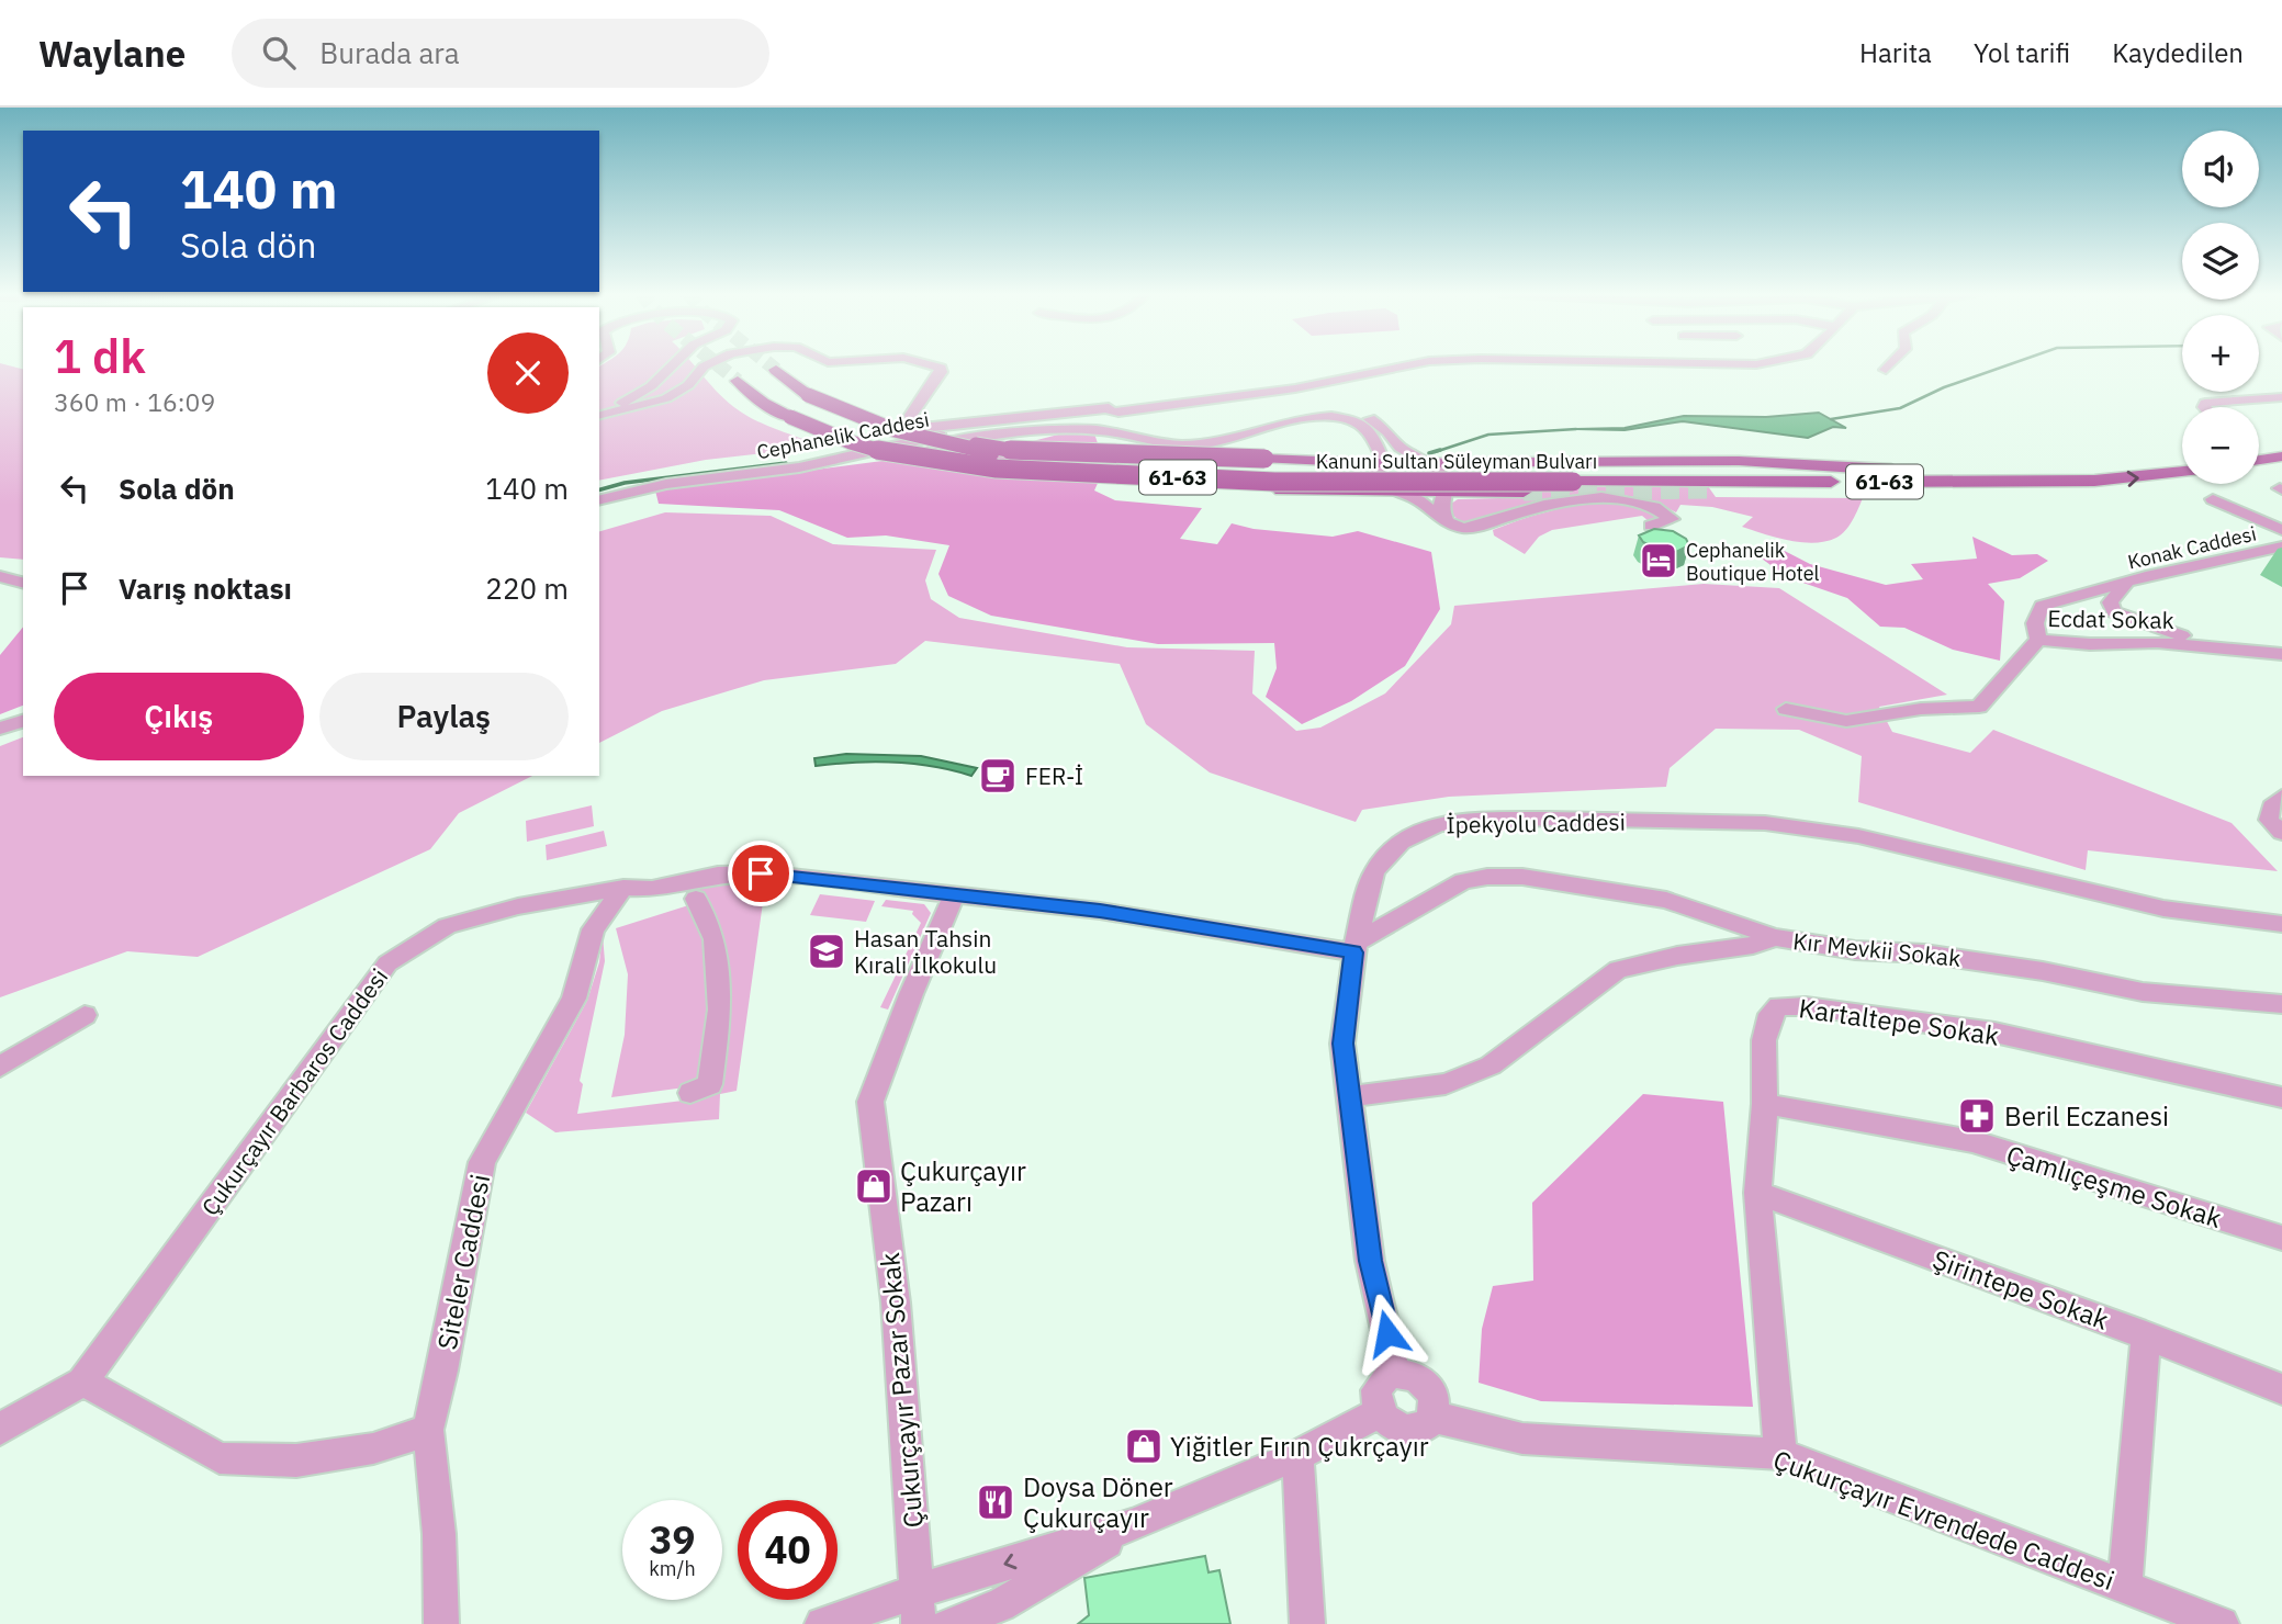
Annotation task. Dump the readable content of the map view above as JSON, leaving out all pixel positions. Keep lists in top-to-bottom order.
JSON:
{
  "streets": {
    "main road": ["Kanuni Sultan Süleyman Bulvarı", "61-63"],
    "street": [
      "Cephanelik Caddesi",
      "Konak Caddesi",
      "Ecdat Sokak",
      "İpekyolu Caddesi",
      "Kır Mevkii Sokak",
      "Kartaltepe Sokak",
      "Çukurçayır Barbaros Caddesi",
      "Çamlıçeşme Sokak",
      "Siteler Caddesi",
      "Şirintepe Sokak",
      "Çukurçayır Pazar Sokak",
      "Çukurçayır Evrendede Caddesi"
    ]
  },
  "crossings": [
    ["Kanuni Sultan Süleyman Bulvarı", "61-63"],
    ["Konak Caddesi", "Ecdat Sokak"],
    ["İpekyolu Caddesi", "Kır Mevkii Sokak"],
    ["İpekyolu Caddesi", "Çukurçayır Barbaros Caddesi"],
    ["İpekyolu Caddesi", "Çukurçayır Evrendede Caddesi"],
    ["Kır Mevkii Sokak", "Çukurçayır Barbaros Caddesi"],
    ["Kartaltepe Sokak", "Çamlıçeşme Sokak"],
    ["Kartaltepe Sokak", "Şirintepe Sokak"],
    ["Kartaltepe Sokak", "Çukurçayır Evrendede Caddesi"],
    ["Çukurçayır Barbaros Caddesi", "Siteler Caddesi"],
    ["Çukurçayır Barbaros Caddesi", "Çukurçayır Pazar Sokak"]
  ],
  "places": {
    "hotel": ["Cephanelik Boutique Hotel"],
    "cafe": ["FER-İ"],
    "school or university": ["Hasan Tahsin Kırali İlkokulu"],
    "pharmacy": ["Beril Eczanesi"],
    "shop": ["Çukurçayır Pazarı", "Yiğitler Fırın Çukrçayır"],
    "restaurant": ["Doysa Döner Çukurçayır"]
  },
  "page": {
    "header": "Waylane",
    "search": "Burada ara",
    "nav": ["Harita", "Yol tarifi", "Kaydedilen"],
    "map_buttons": ["+", "−"],
    "turn": ["140 m", "Sola dön"],
    "heading": ["1 dk", "360 m · 16:09"],
    "list": [
      {
        "name": "Sola dön",
        "value": "140 m"
      },
      {
        "name": "Varış noktası",
        "value": "220 m"
      }
    ],
    "buttons": ["Çıkış", "Paylaş"],
    "speed": "39 km/h",
    "limit": "40"
  }
}
